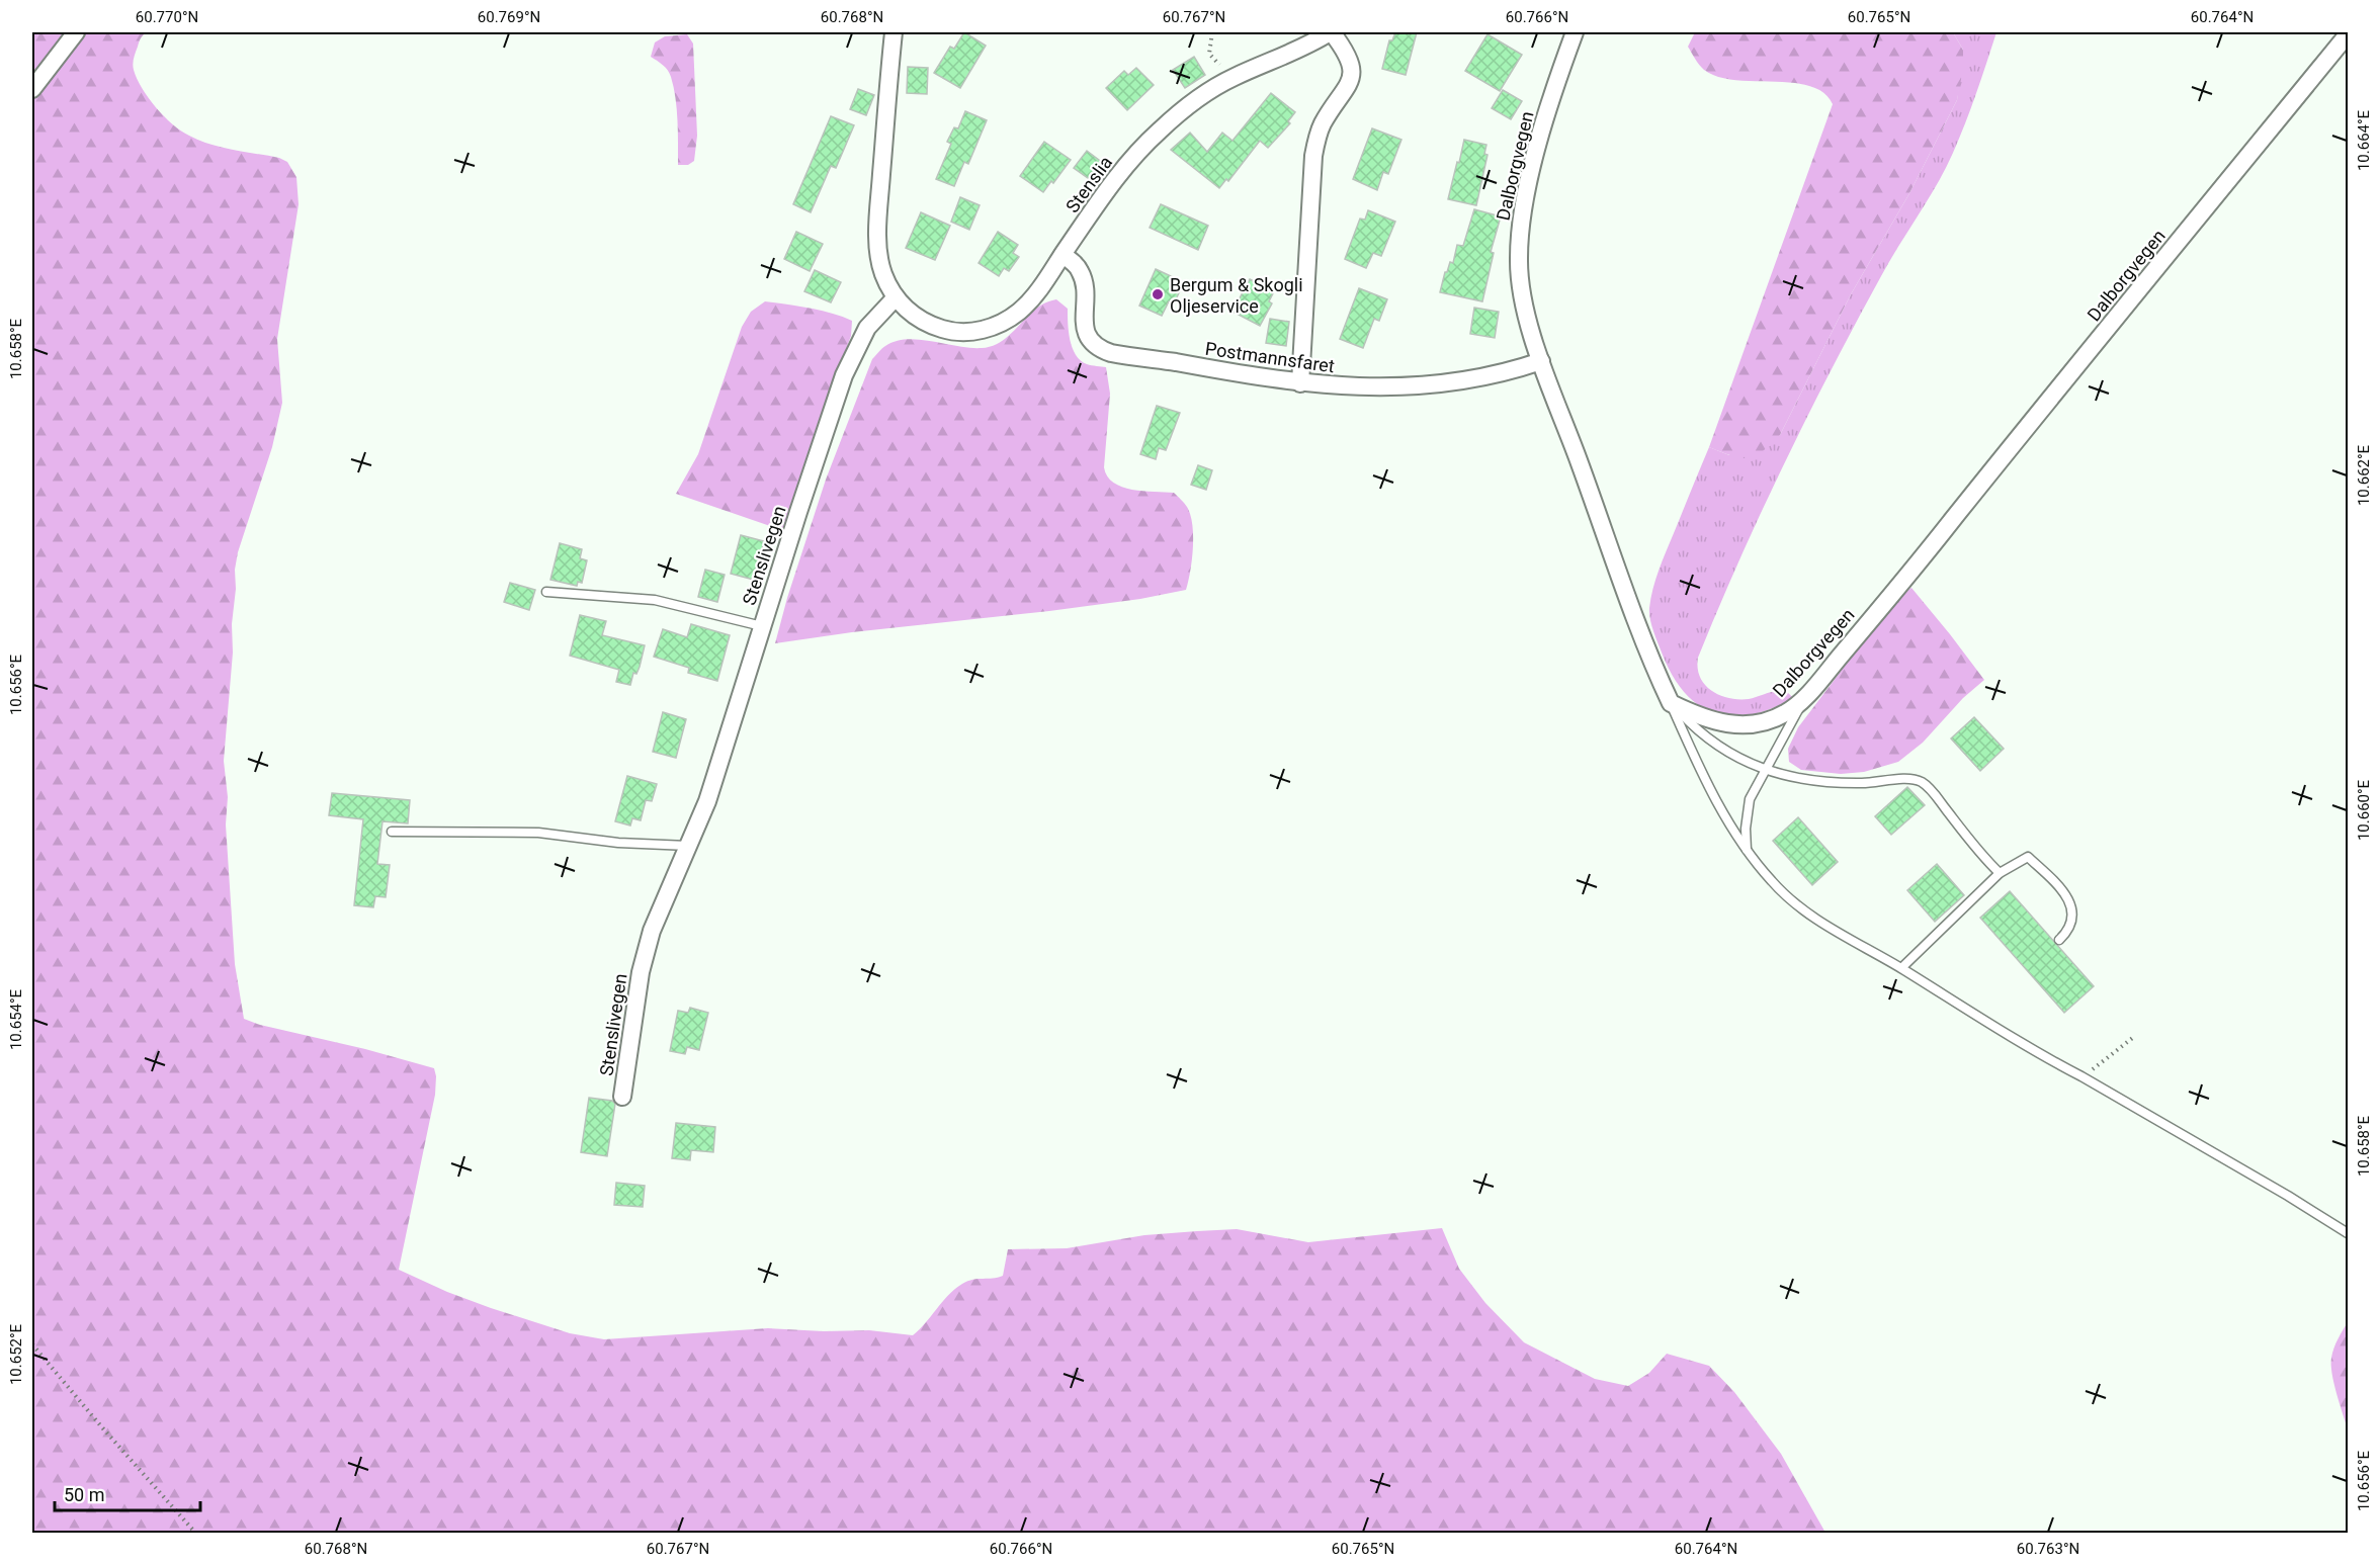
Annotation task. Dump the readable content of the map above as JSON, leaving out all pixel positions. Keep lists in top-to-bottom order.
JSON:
{
  "streets": {
    "street": [
      "Dalborgvegen",
      "Stenslia",
      "Postmannsfaret",
      "Stenslivegen"
    ]
  },
  "crossings": [
    ["Dalborgvegen", "Postmannsfaret"],
    ["Stenslia", "Postmannsfaret"],
    ["Stenslia", "Stenslivegen"]
  ],
  "places": ["Bergum & Skogli Oljeservice"],
  "scale_bar": "50 m",
  "coordinates": [
    "60.770°N",
    "60.769°N",
    "60.768°N",
    "60.767°N",
    "60.766°N",
    "60.765°N",
    "60.764°N",
    "10.664°E",
    "10.658°E",
    "10.662°E",
    "10.656°E",
    "10.660°E",
    "10.654°E",
    "10.652°E",
    "60.763°N"
  ]
}
